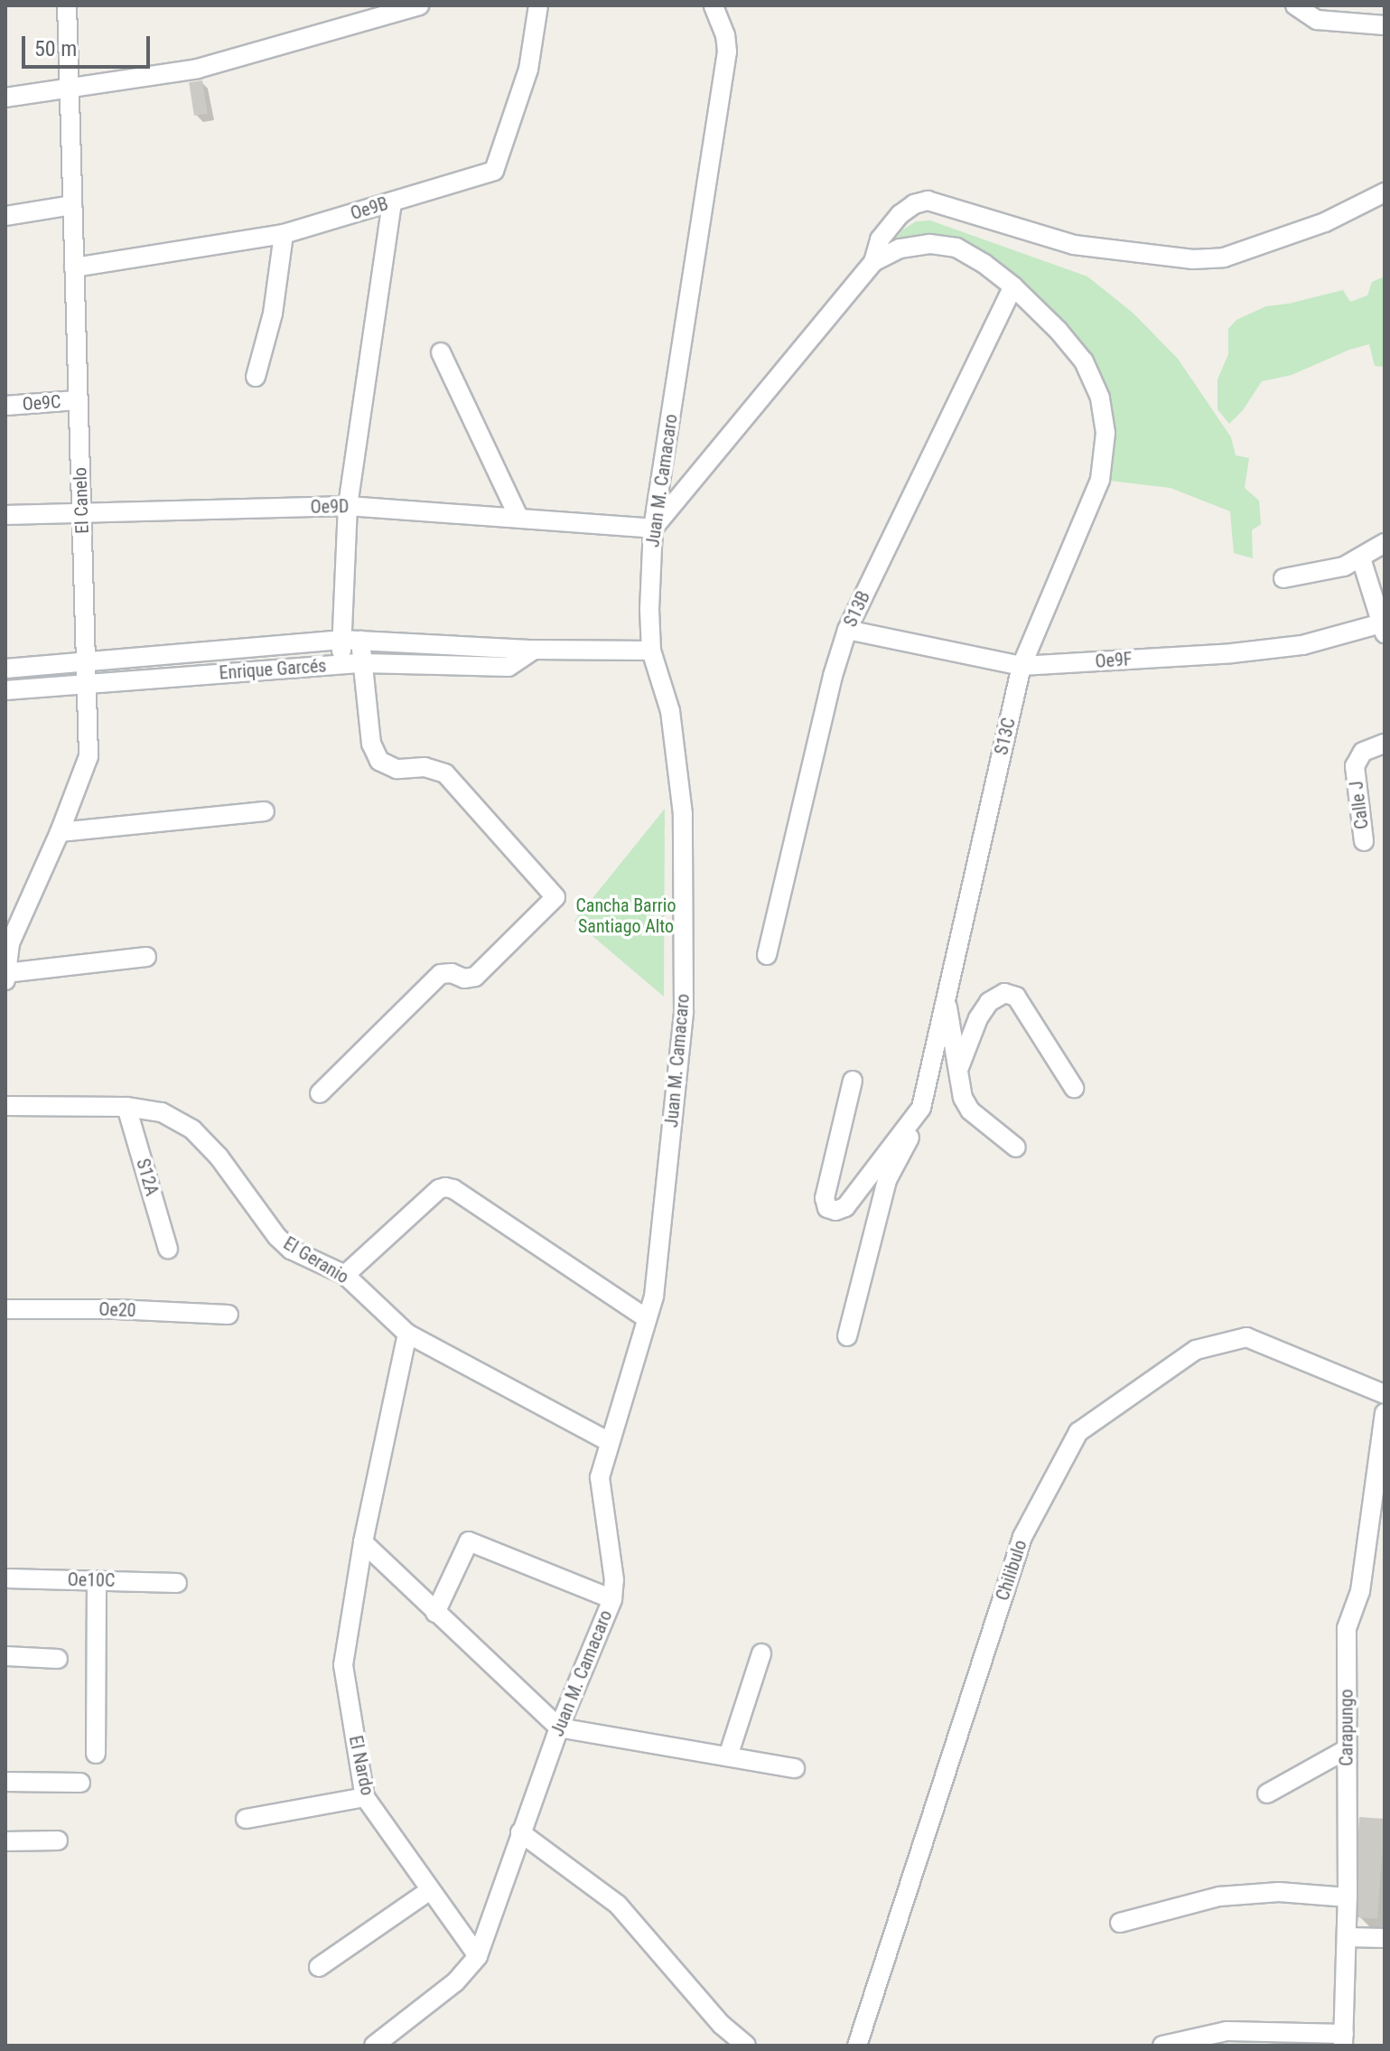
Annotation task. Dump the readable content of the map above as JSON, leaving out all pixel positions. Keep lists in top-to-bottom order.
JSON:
{
  "streets": {
    "street": [
      "Oe9B",
      "Oe9C",
      "Juan M. Camacaro",
      "El Canelo",
      "Oe9D",
      "S13B",
      "Oe9F",
      "Enrique Garcés",
      "S13C",
      "Calle J",
      "S12A",
      "El Geranio",
      "Oe20",
      "Chilibulo",
      "Oe10C",
      "Carapungo",
      "El Nardo"
    ]
  },
  "crossings": [
    ["Oe9B", "El Canelo"],
    ["Oe9C", "El Canelo"],
    ["Juan M. Camacaro", "Oe9D"],
    ["Juan M. Camacaro", "Enrique Garcés"],
    ["Juan M. Camacaro", "El Geranio"],
    ["Juan M. Camacaro", "El Nardo"],
    ["El Canelo", "Oe9D"],
    ["El Canelo", "Enrique Garcés"],
    ["S13B", "Oe9F"],
    ["S13B", "S13C"],
    ["Oe9F", "S13C"],
    ["S12A", "El Geranio"]
  ],
  "parks": ["Cancha Barrio Santiago Alto"],
  "scale_bar": "50 m"
}
